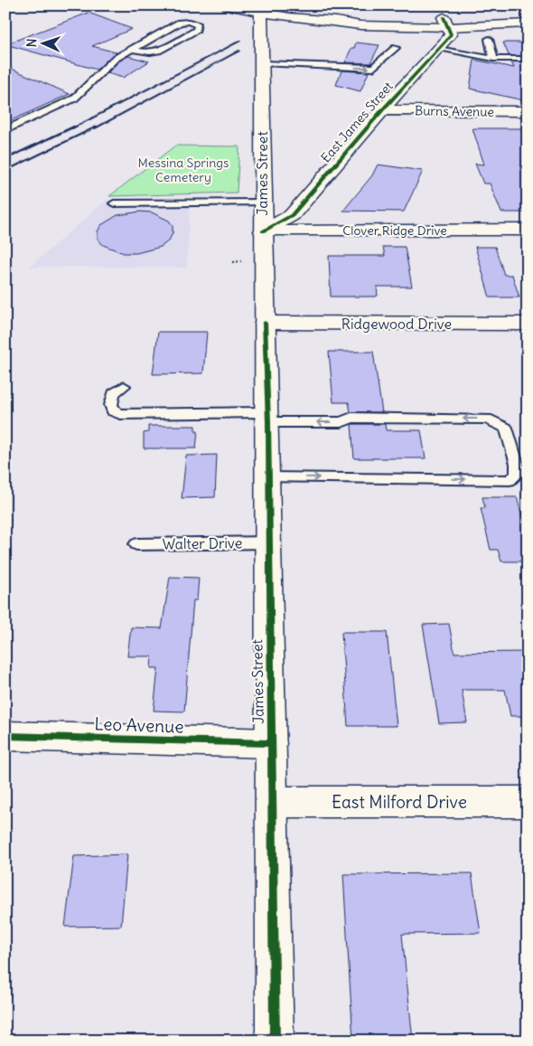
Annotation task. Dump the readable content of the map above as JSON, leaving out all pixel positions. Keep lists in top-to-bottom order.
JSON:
{
  "streets": {
    "main road": [
      "Burns Avenue",
      "East James Street",
      "James Street",
      "Clover Ridge Drive",
      "Ridgewood Drive",
      "Leo Avenue",
      "East Milford Drive"
    ],
    "lane": ["Walter Drive"]
  },
  "crossings": [
    ["Burns Avenue", "East James Street"],
    ["East James Street", "James Street"],
    ["East James Street", "Clover Ridge Drive"],
    ["James Street", "Clover Ridge Drive"],
    ["James Street", "Ridgewood Drive"],
    ["James Street", "Walter Drive"],
    ["James Street", "Leo Avenue"],
    ["James Street", "East Milford Drive"]
  ],
  "parks": ["Messina Springs Cemetery"],
  "north": "left"
}
